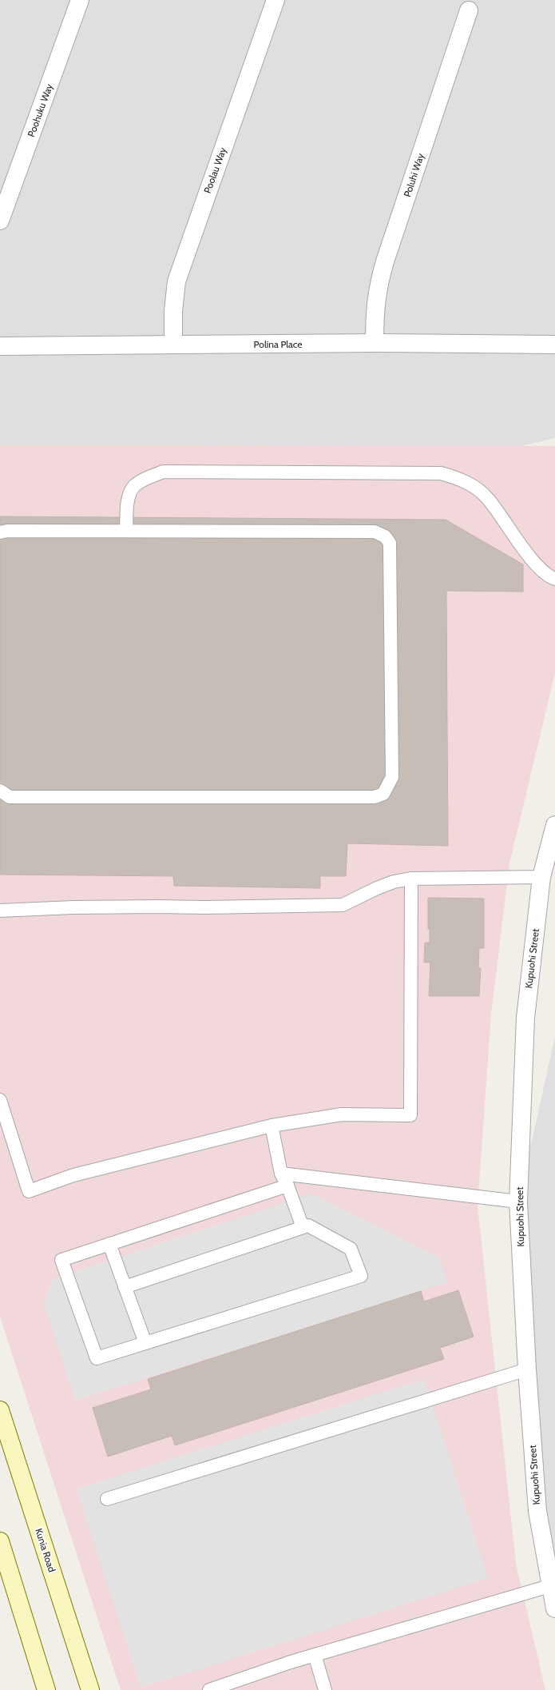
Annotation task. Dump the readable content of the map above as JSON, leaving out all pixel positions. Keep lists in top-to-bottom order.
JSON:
{
  "streets": {
    "main road": ["Kunia Road"],
    "street": [
      "Poohuku Way",
      "Poolau Way",
      "Poluhi Way",
      "Polina Place",
      "Kupuohi Street"
    ]
  },
  "crossings": [
    ["Poolau Way", "Polina Place"],
    ["Poluhi Way", "Polina Place"]
  ]
}
